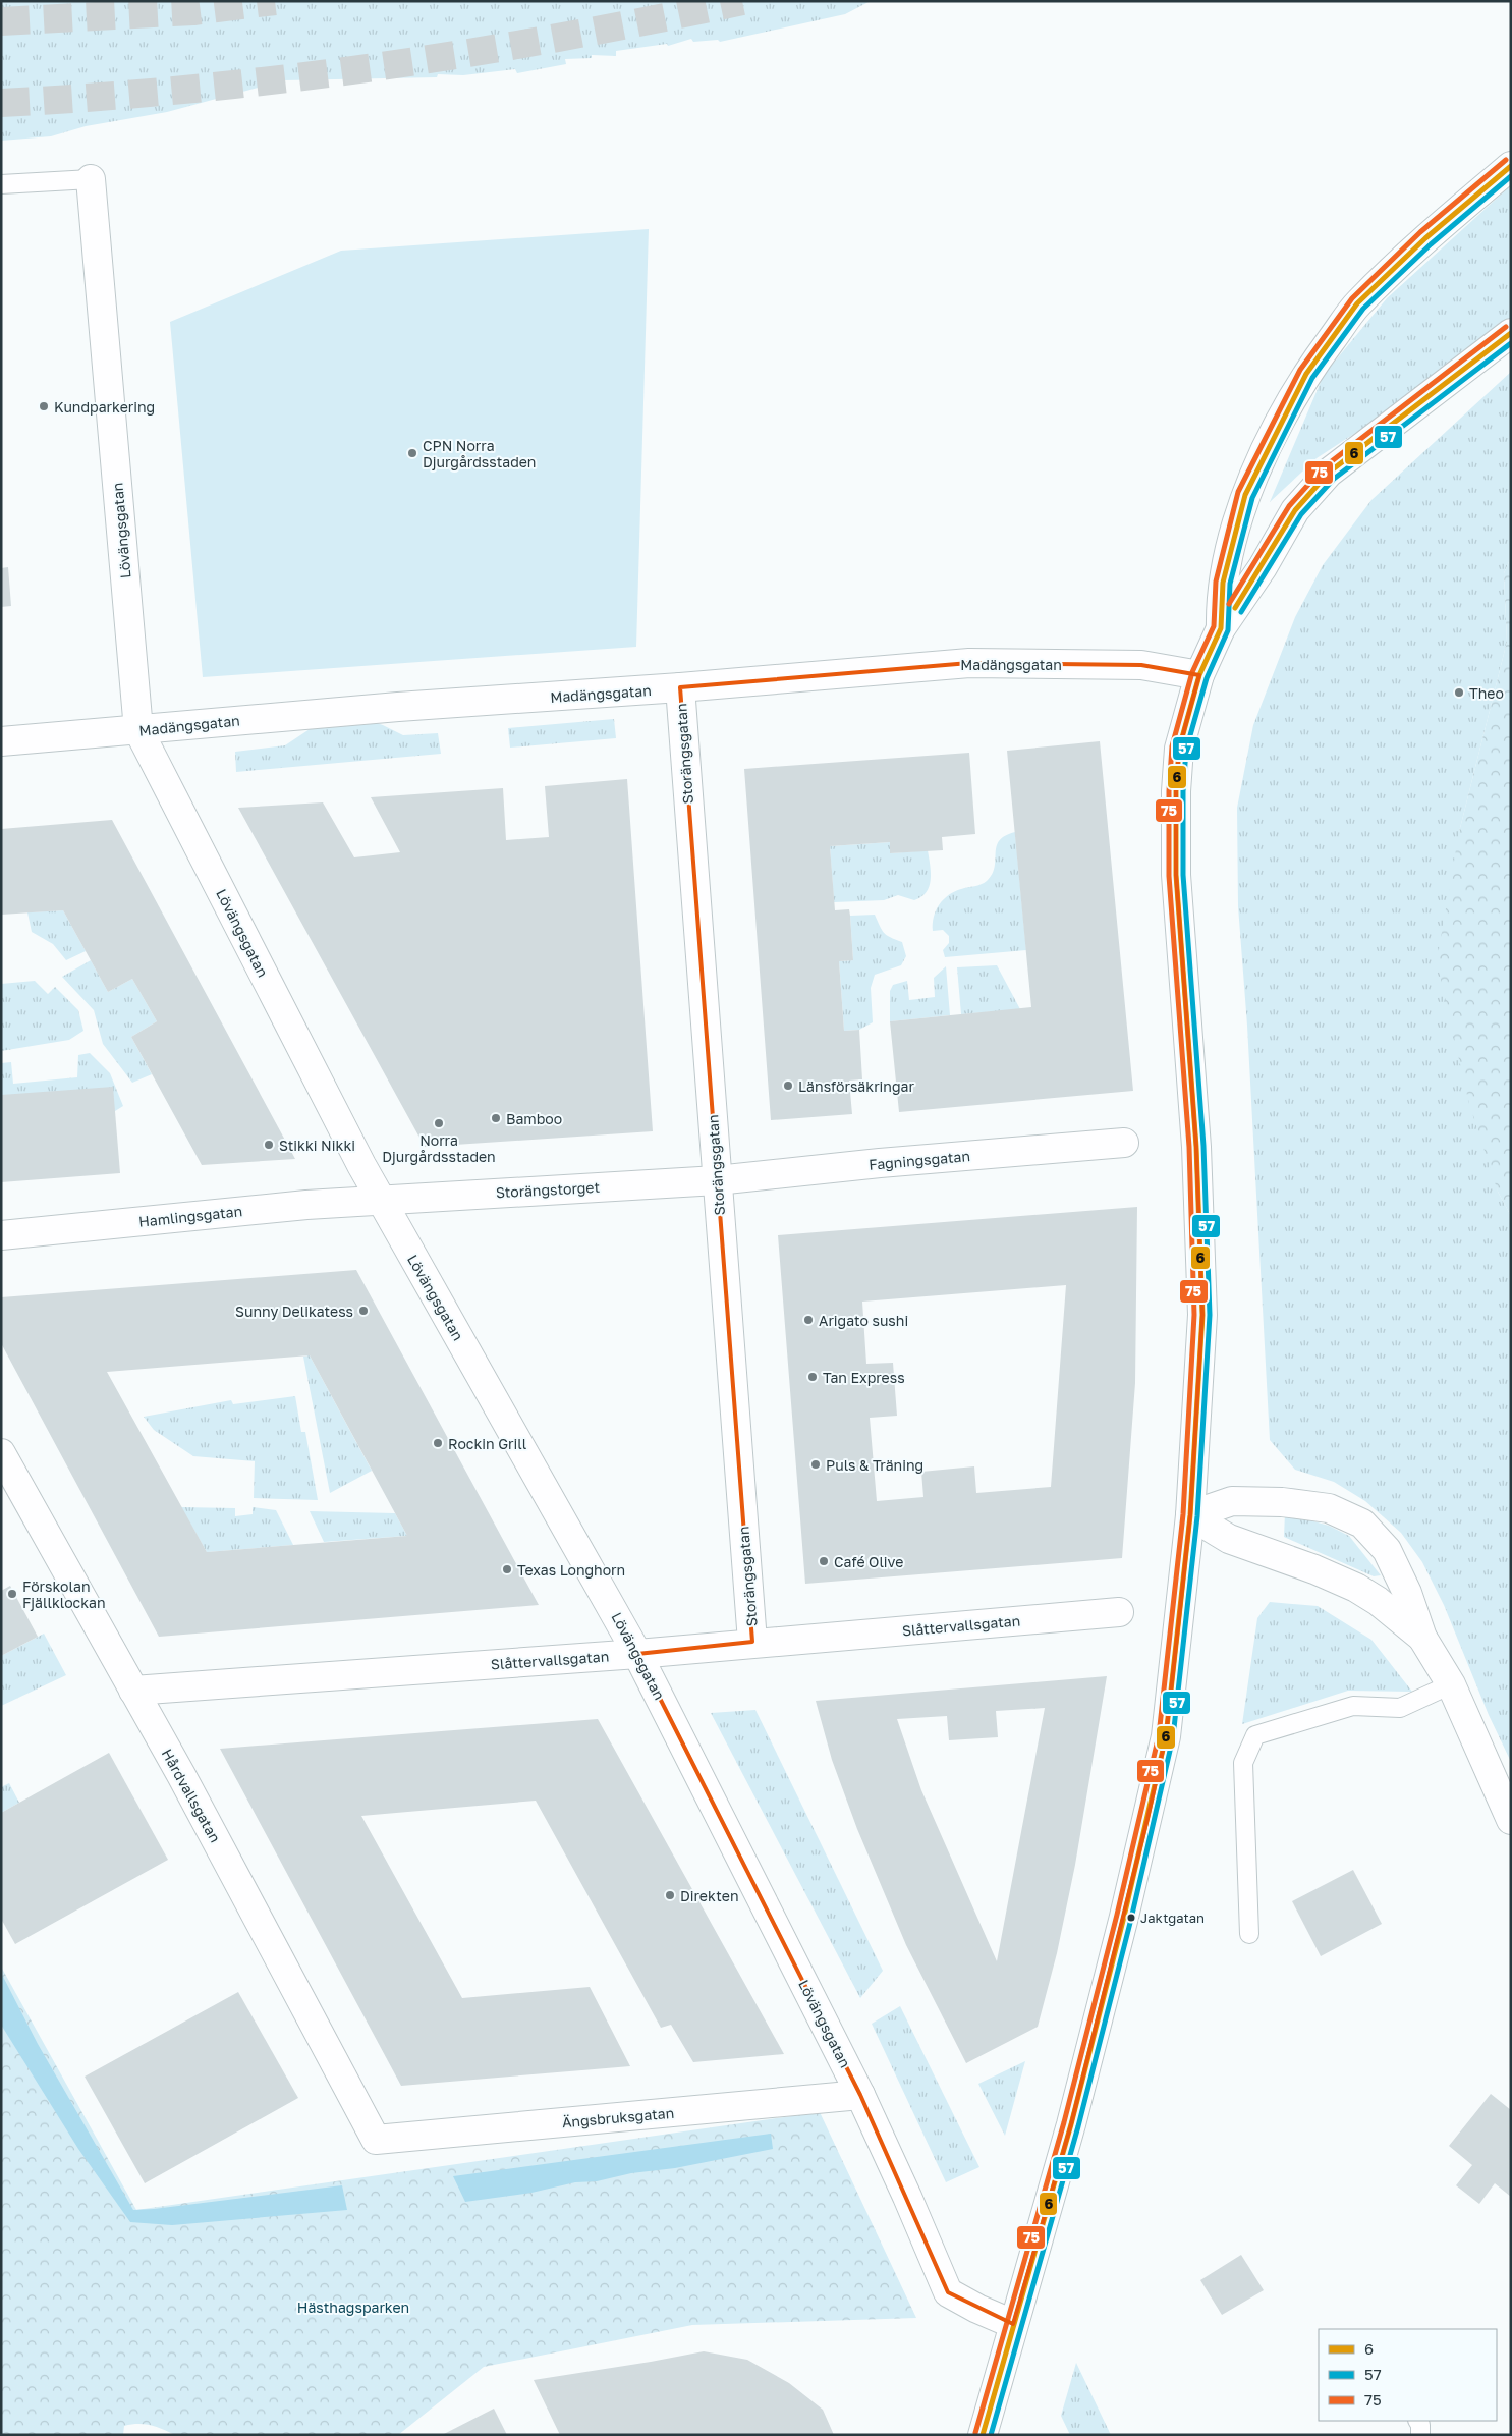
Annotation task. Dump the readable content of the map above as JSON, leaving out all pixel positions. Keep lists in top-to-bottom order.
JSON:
{
  "streets": {
    "street": [
      "Lövängsgatan",
      "Madängsgatan",
      "Storängsgatan",
      "Fagningsgatan",
      "Storängstorget",
      "Hamlingsgatan",
      "Slåttervallsgatan",
      "Hårdvallsgatan",
      "Ängsbruksgatan"
    ]
  },
  "crossings": [
    ["Lövängsgatan", "Madängsgatan"],
    ["Lövängsgatan", "Storängstorget"],
    ["Lövängsgatan", "Hamlingsgatan"],
    ["Lövängsgatan", "Slåttervallsgatan"],
    ["Lövängsgatan", "Ängsbruksgatan"],
    ["Madängsgatan", "Storängsgatan"],
    ["Storängsgatan", "Fagningsgatan"],
    ["Storängsgatan", "Storängstorget"],
    ["Storängsgatan", "Slåttervallsgatan"],
    ["Fagningsgatan", "Storängstorget"],
    ["Storängstorget", "Hamlingsgatan"],
    ["Slåttervallsgatan", "Hårdvallsgatan"],
    ["Hårdvallsgatan", "Ängsbruksgatan"]
  ],
  "parks": ["Hästhagsparken"],
  "places": [
    "Kundparkering",
    "CPN Norra Djurgårdsstaden",
    "Theo",
    "Länsförsäkringar",
    "Bamboo",
    "Norra Djurgårdsstaden",
    "Stikki Nikki",
    "Sunny Delikatess",
    "Arigato sushi",
    "Tan Express",
    "Rockin Grill",
    "Puls & Träning",
    "Café Olive",
    "Texas Longhorn",
    "Förskolan Fjällklockan",
    "Direkten",
    "Jaktgatan"
  ],
  "lines": ["transit line 75", "transit line 6", "transit line 57"],
  "legend": ["6", "57", "75"]
}
